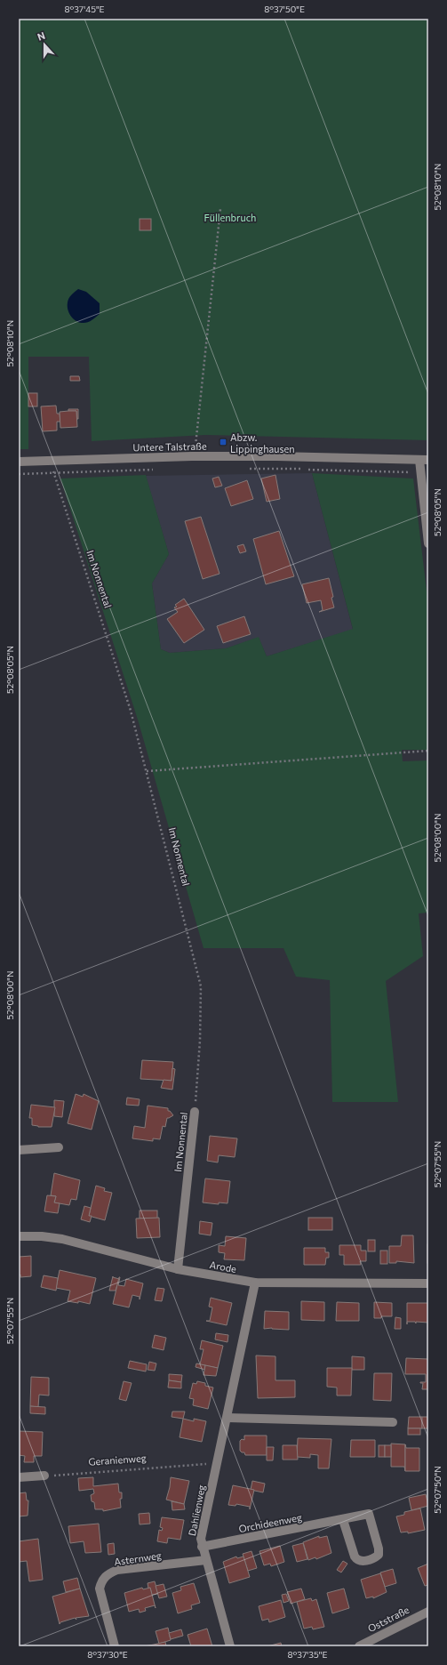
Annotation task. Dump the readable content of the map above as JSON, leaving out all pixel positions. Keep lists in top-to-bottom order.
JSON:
{
  "streets": {
    "street": [
      "Untere Talstraße",
      "Im Nonnental",
      "Arode",
      "Dahlienweg",
      "Orchideenweg",
      "Asternweg",
      "Oststraße"
    ],
    "path": ["Geranienweg"]
  },
  "crossings": [
    ["Untere Talstraße", "Im Nonnental"],
    ["Im Nonnental", "Arode"],
    ["Arode", "Dahlienweg"],
    ["Geranienweg", "Dahlienweg"],
    ["Dahlienweg", "Orchideenweg"],
    ["Dahlienweg", "Asternweg"]
  ],
  "parks": ["Füllenbruch"],
  "places": {
    "transit": ["Abzw. Lippinghausen"]
  },
  "north": "top",
  "coordinates": [
    "8°37'45\"E",
    "8°37'50\"E",
    "52°08'10\"N",
    "52°08'05\"N",
    "52°08'00\"N",
    "52°07'55\"N",
    "52°07'50\"N",
    "8°37'30\"E",
    "8°37'35\"E"
  ]
}
